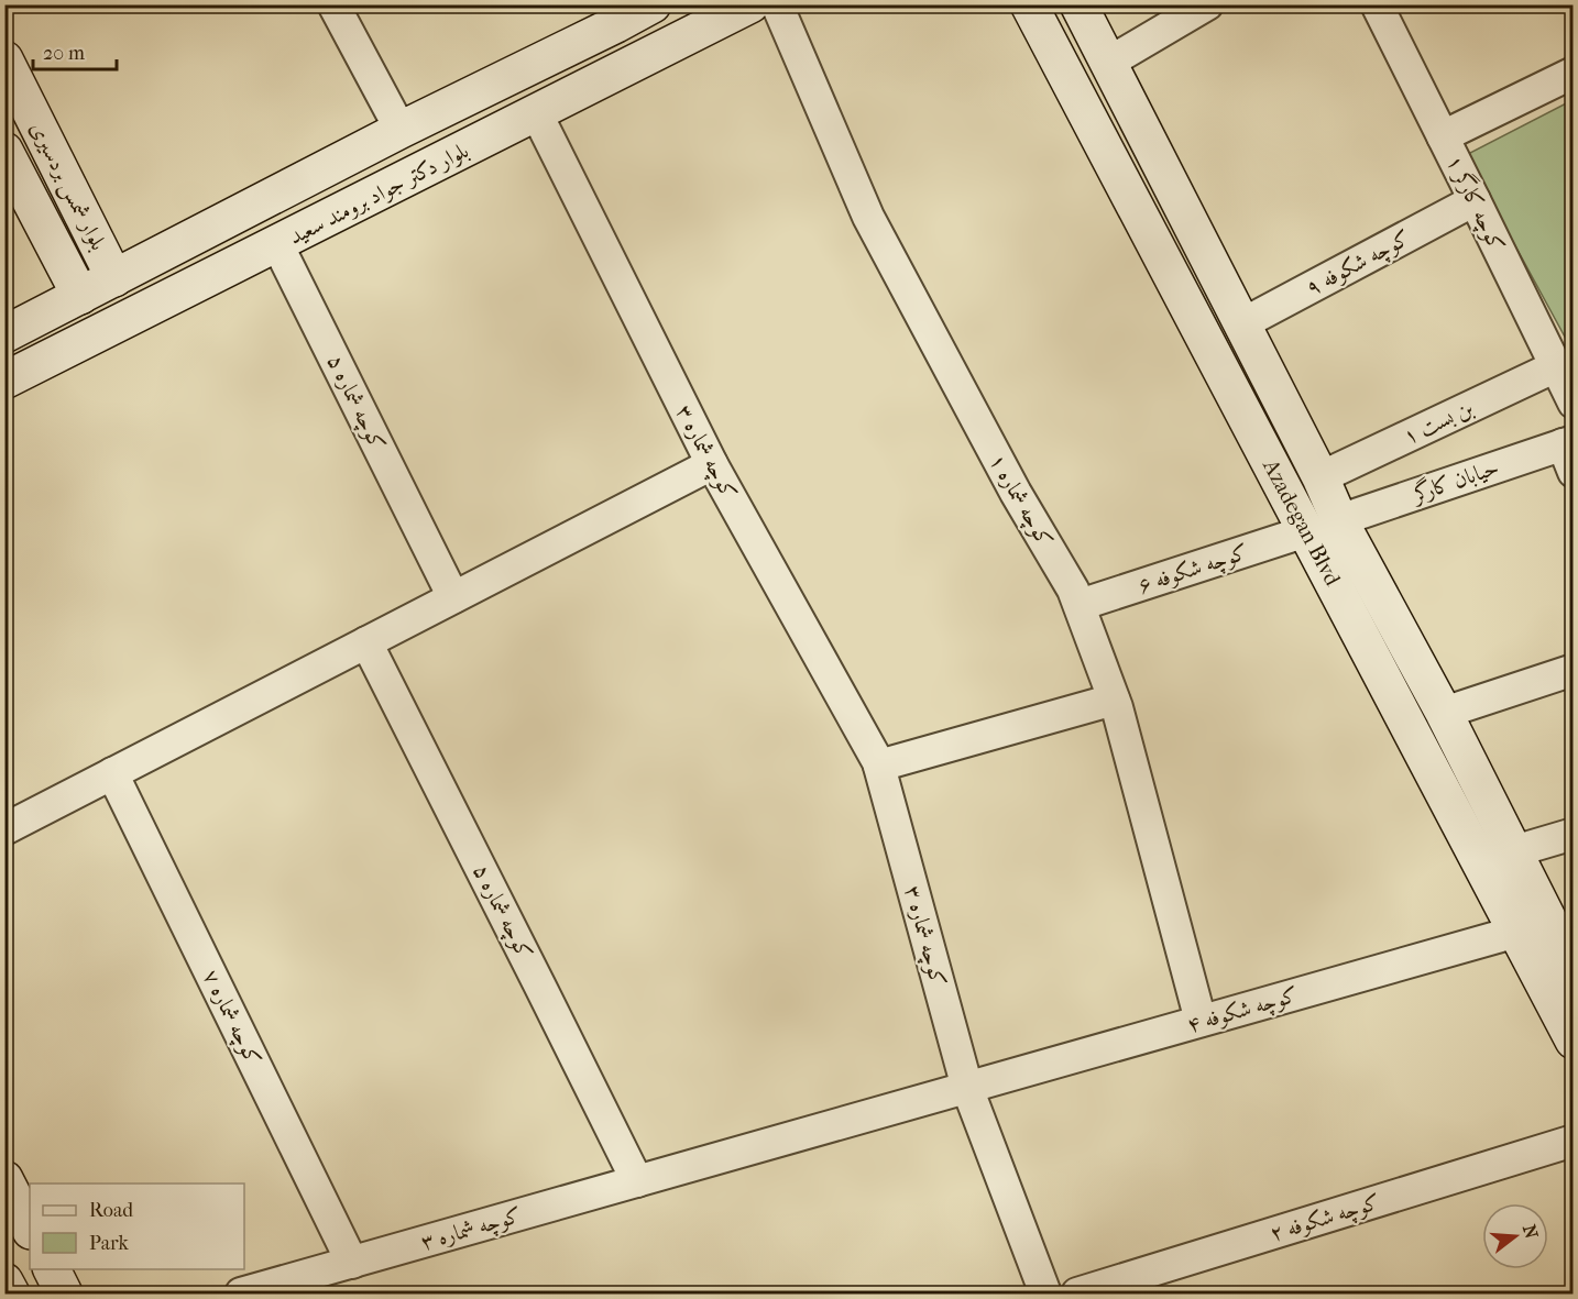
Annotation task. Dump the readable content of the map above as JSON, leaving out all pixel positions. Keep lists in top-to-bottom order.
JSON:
{
  "streets": {
    "main road": ["بلوار شمس بردسیری", "بلوار دکتر جواد برومند سعید", "Azadegan Blvd"],
    "street": [
      "کوچه کارگر ۱",
      "کوچه شکوفه ۹",
      "کوچه شماره ۵",
      "بن بست ۱",
      "کوچه شماره ۳",
      "حیابان کارگر",
      "کوچه شماره ۱",
      "کوچه شکوفه ۶",
      "کوچه شکوفه ۴",
      "کوچه شماره ۷",
      "کوچه شکوفه ۲"
    ]
  },
  "crossings": [
    ["بلوار دکتر جواد برومند سعید", "کوچه شماره ۵"],
    ["بلوار دکتر جواد برومند سعید", "کوچه شماره ۳"],
    ["کوچه کارگر ۱", "کوچه شکوفه ۹"],
    ["کوچه کارگر ۱", "بن بست ۱"],
    ["کوچه شکوفه ۹", "Azadegan Blvd"],
    ["کوچه شماره ۵", "کوچه شماره ۳"],
    ["بن بست ۱", "Azadegan Blvd"],
    ["کوچه شماره ۳", "کوچه شکوفه ۴"],
    ["کوچه شماره ۳", "کوچه شماره ۷"],
    ["حیابان کارگر", "Azadegan Blvd"],
    ["حیابان کارگر", "کوچه شکوفه ۶"],
    ["کوچه شماره ۱", "کوچه شکوفه ۶"],
    ["کوچه شماره ۱", "کوچه شکوفه ۴"],
    ["Azadegan Blvd", "کوچه شکوفه ۶"],
    ["Azadegan Blvd", "کوچه شکوفه ۴"]
  ],
  "legend": ["Road", "Park"],
  "scale_bar": "20 m",
  "north": "right"
}
